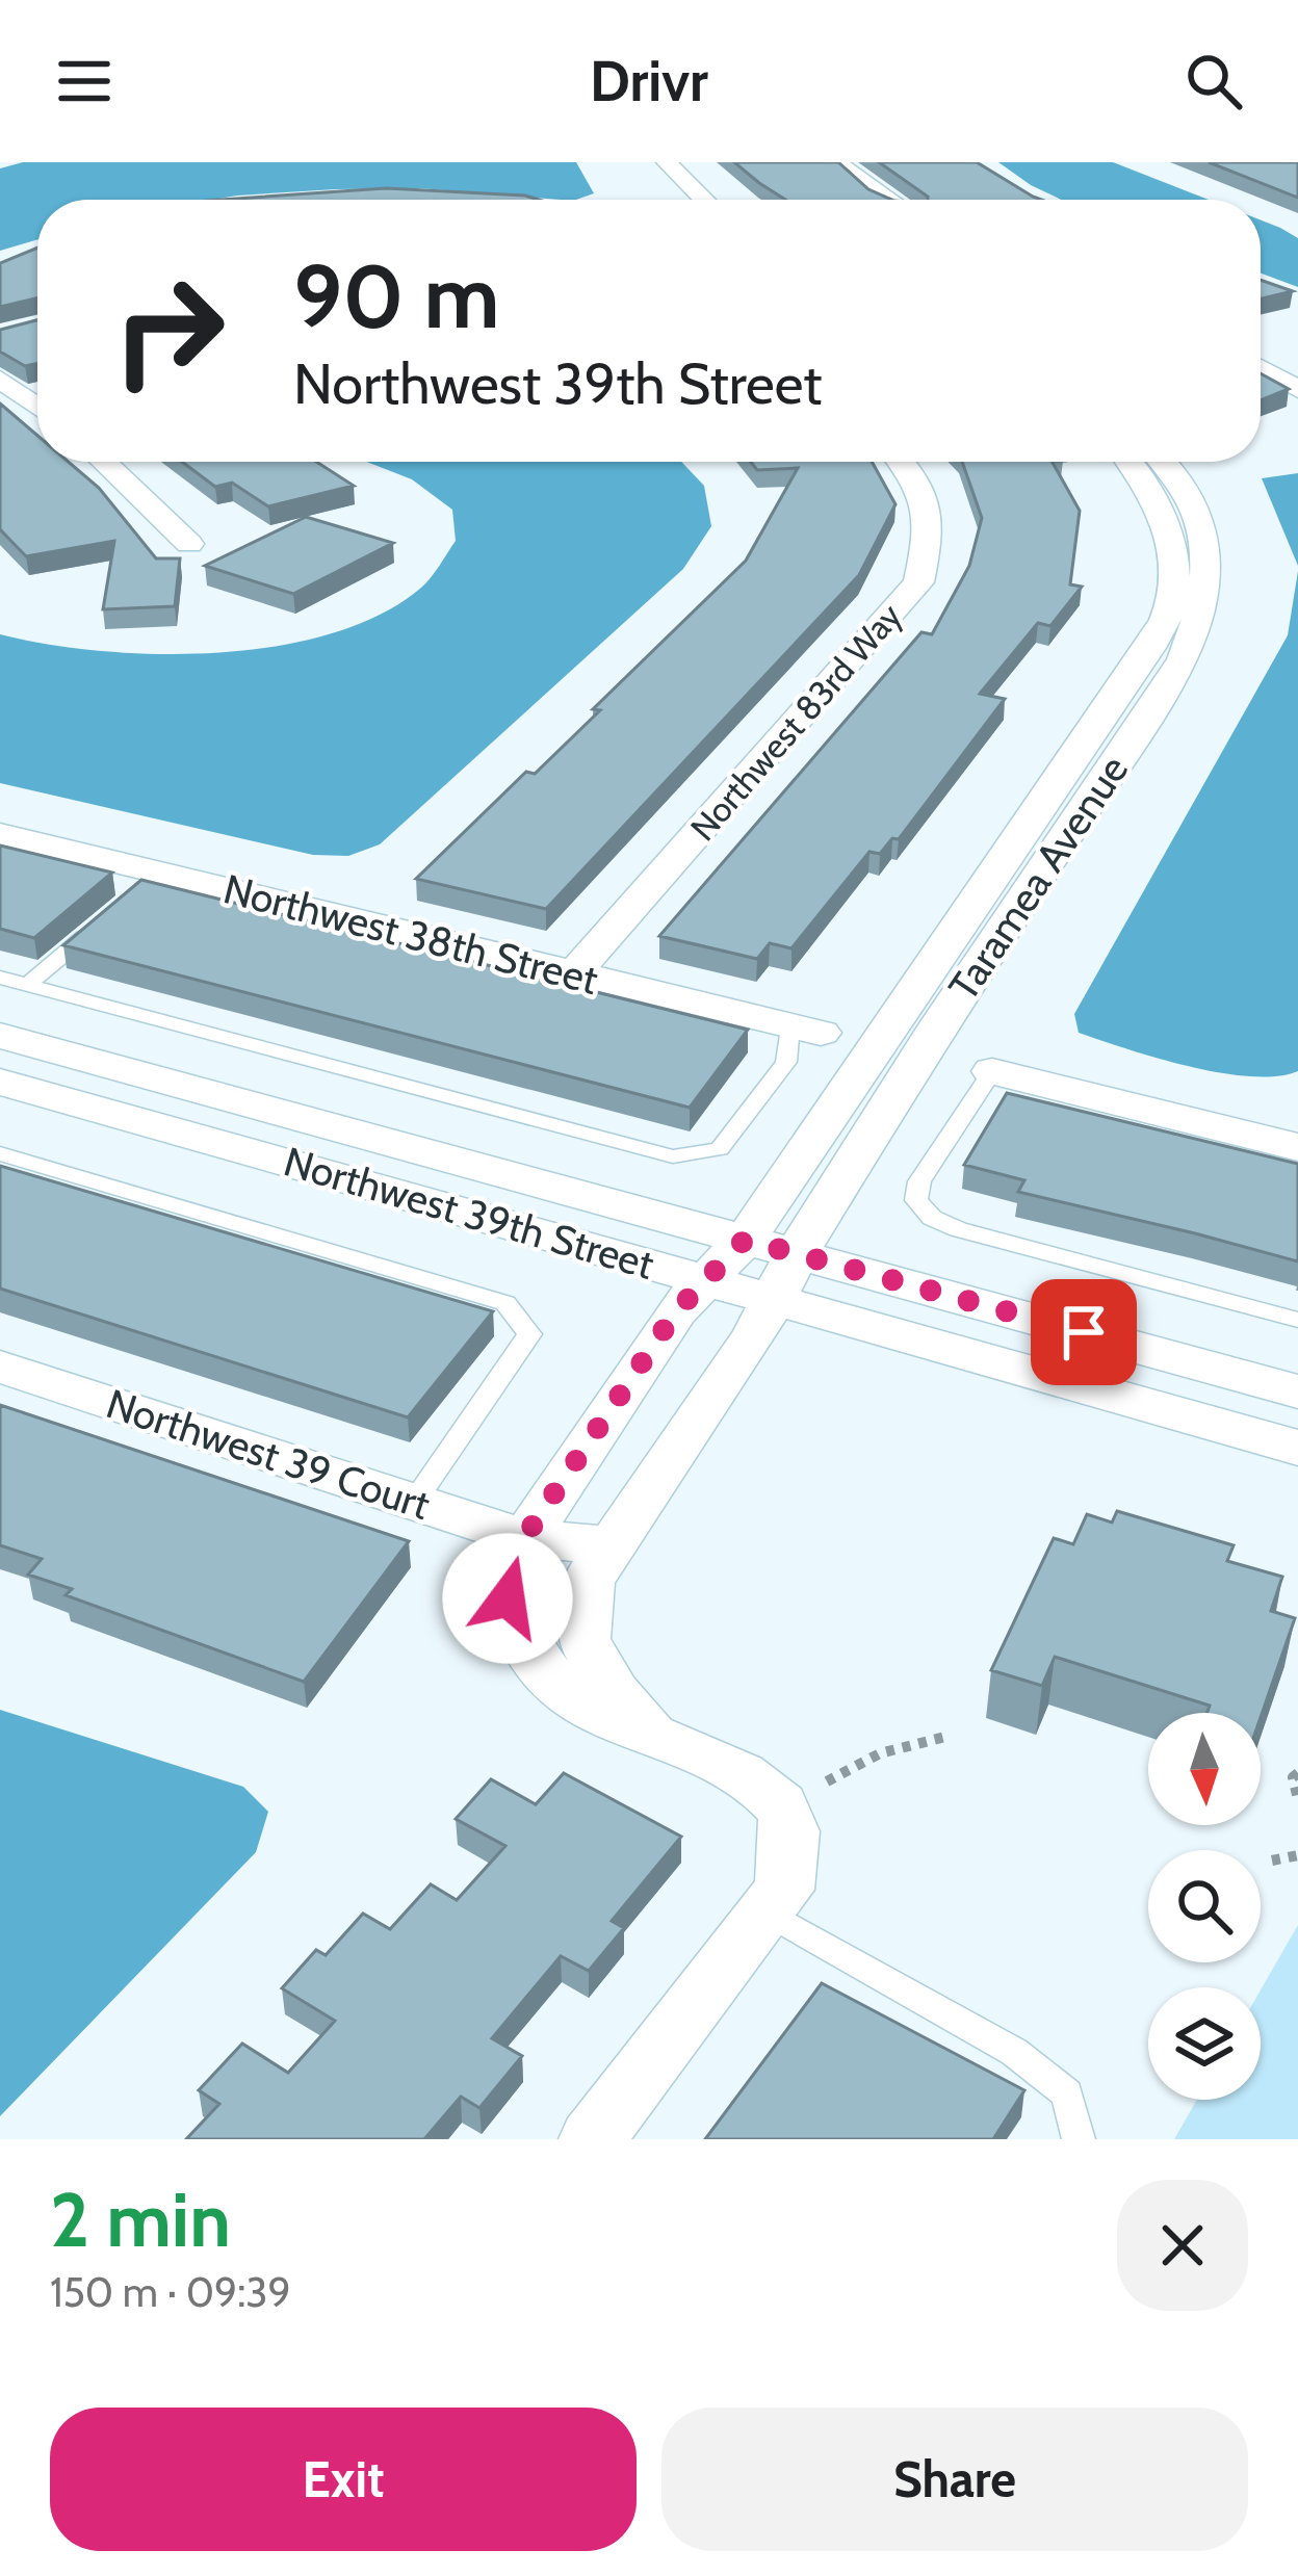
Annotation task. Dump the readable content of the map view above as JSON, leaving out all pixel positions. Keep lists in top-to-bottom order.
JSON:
{
  "streets": {
    "street": [
      "Northwest 83rd Way",
      "Taramea Avenue",
      "Northwest 38th Street",
      "Northwest 39th Street",
      "Northwest 39 Court"
    ]
  },
  "crossings": [
    ["Northwest 83rd Way", "Northwest 38th Street"],
    ["Taramea Avenue", "Northwest 39th Street"],
    ["Taramea Avenue", "Northwest 39 Court"]
  ],
  "north": "bottom",
  "page": {
    "header": "Drivr",
    "turn": ["90 m", "Northwest 39th Street"],
    "heading": ["2 min", "150 m · 09:39"],
    "buttons": ["Exit", "Share"]
  }
}
